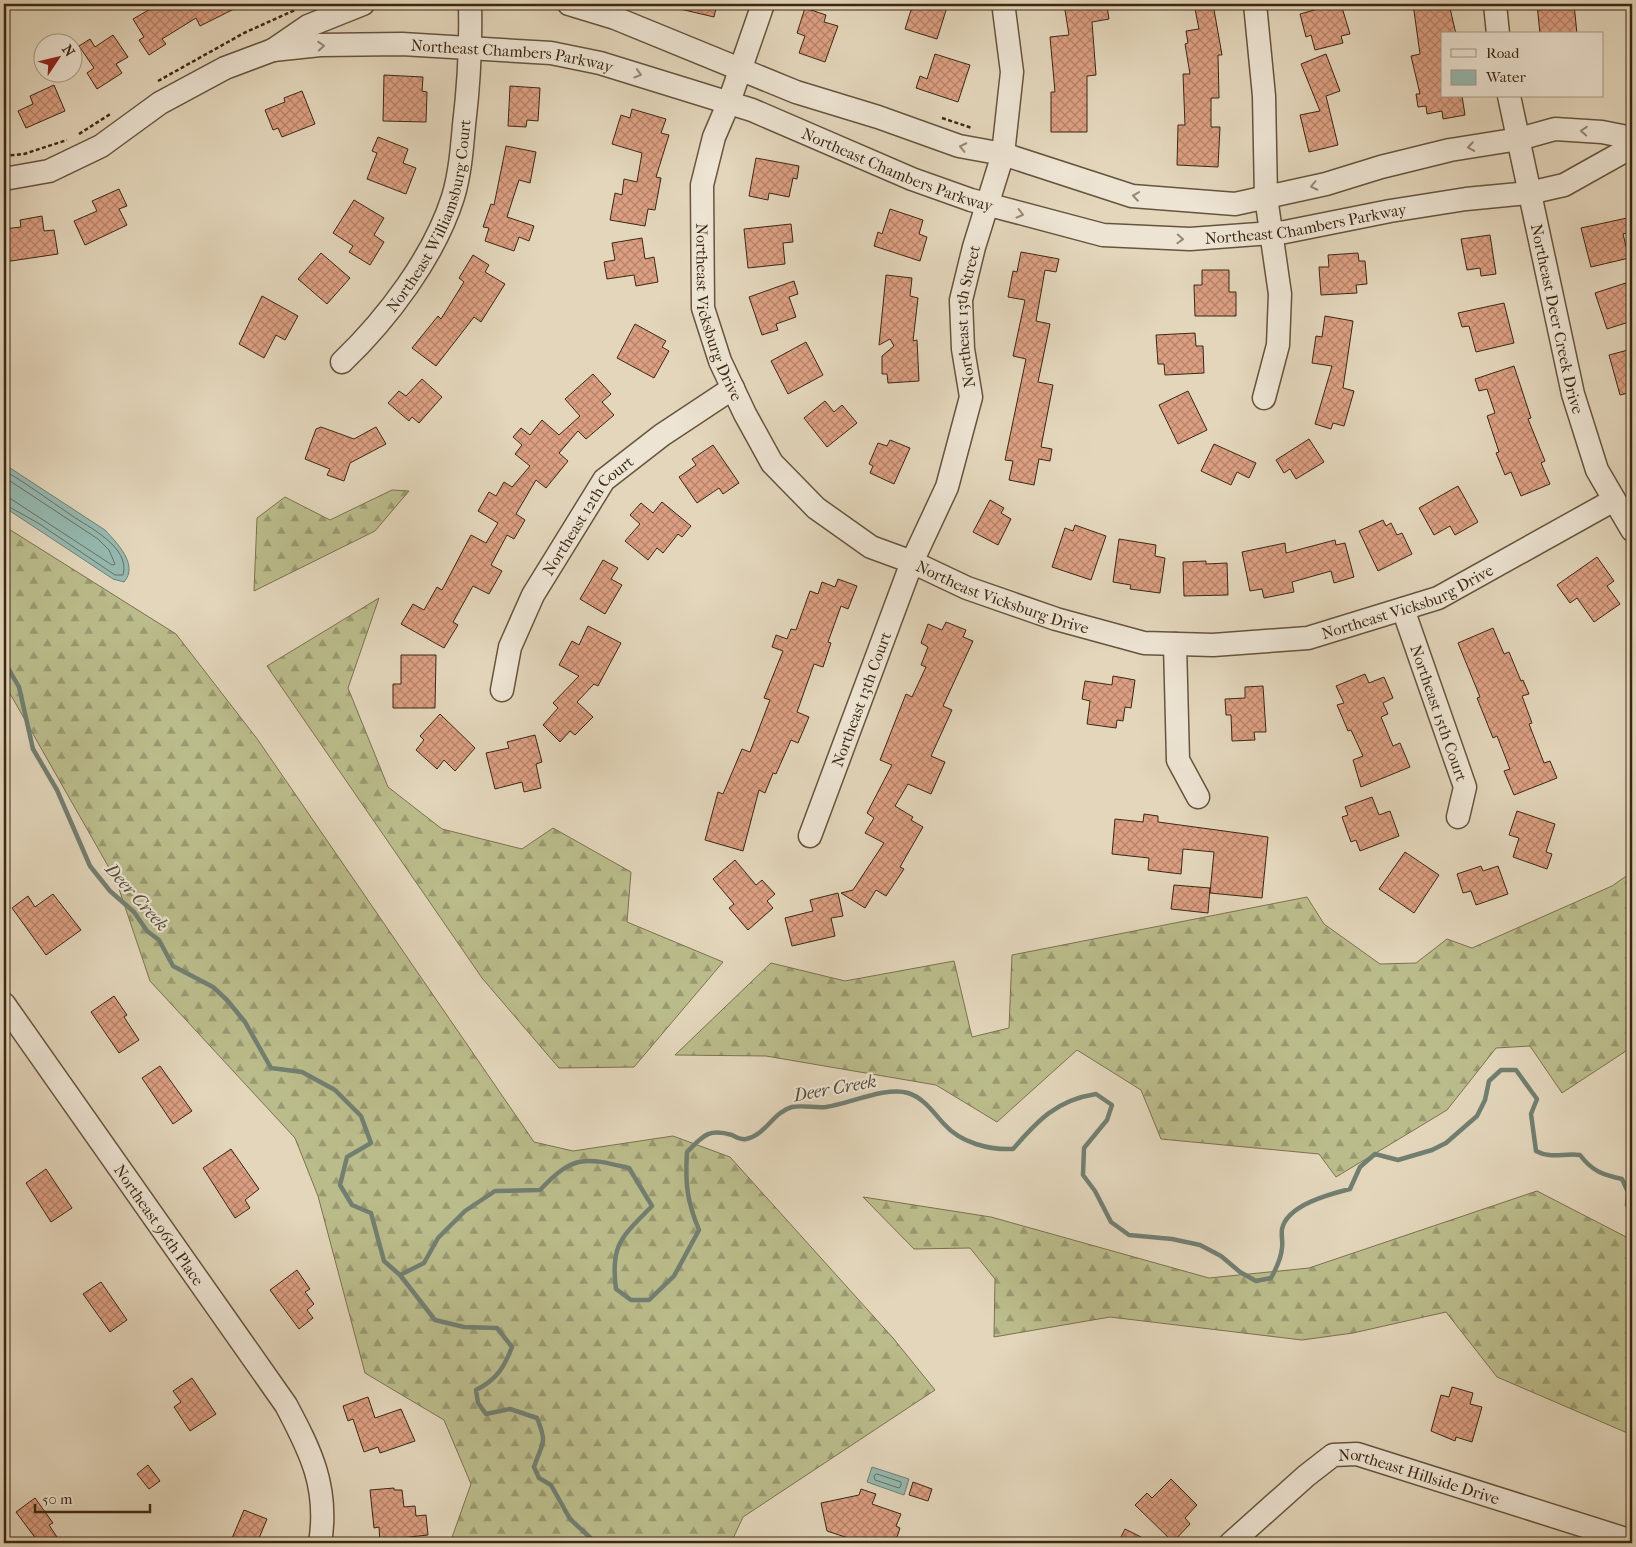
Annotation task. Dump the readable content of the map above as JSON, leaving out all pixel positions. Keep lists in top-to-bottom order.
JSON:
{
  "streets": {
    "street": [
      "Northeast Chambers Parkway",
      "Northeast Williamsburg Court",
      "Northeast Vicksburg Drive",
      "Northeast 13th Street",
      "Northeast Deer Creek Drive",
      "Northeast 12th Court",
      "Northeast 13th Court",
      "Northeast 15th Court",
      "Northeast 96th Place",
      "Northeast Hillside Drive"
    ]
  },
  "crossings": [
    ["Northeast Chambers Parkway", "Northeast Williamsburg Court"],
    ["Northeast Chambers Parkway", "Northeast Vicksburg Drive"],
    ["Northeast Chambers Parkway", "Northeast 13th Street"],
    ["Northeast Chambers Parkway", "Northeast Deer Creek Drive"],
    ["Northeast Vicksburg Drive", "Northeast 13th Street"],
    ["Northeast Vicksburg Drive", "Northeast Deer Creek Drive"],
    ["Northeast Vicksburg Drive", "Northeast 12th Court"],
    ["Northeast Vicksburg Drive", "Northeast 13th Court"],
    ["Northeast Vicksburg Drive", "Northeast 15th Court"],
    ["Northeast 13th Street", "Northeast 13th Court"]
  ],
  "water": ["Deer Creek"],
  "legend": ["Road", "Water"],
  "scale_bar": "50 m",
  "north": "top right"
}
